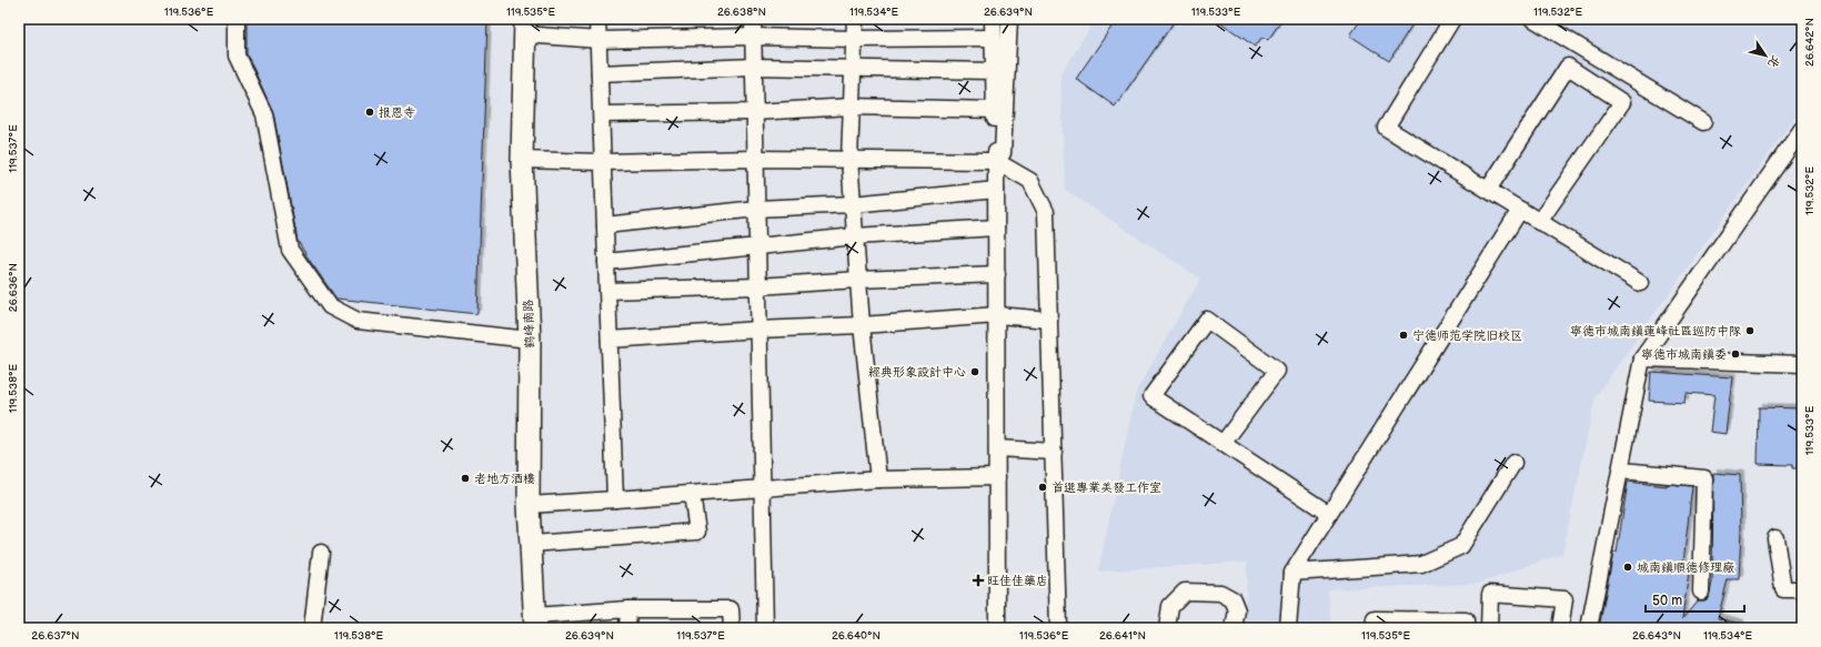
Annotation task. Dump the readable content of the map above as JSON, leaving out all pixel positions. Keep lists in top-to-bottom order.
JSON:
{
  "streets": {
    "street": ["鹤峰南路"]
  },
  "places": {
    "other": [
      "报恩寺",
      "寧德市城南鎮蓮峰社區巡防中隊",
      "宁德师范学院旧校区",
      "寧德市城南鎮委",
      "經典形象設計中心",
      "老地方酒樓",
      "首選專業美發工作室",
      "城南鎮順德修理廠"
    ],
    "health": ["旺佳佳藥店"]
  },
  "scale_bar": "50 m",
  "north": "bottom right",
  "coordinates": [
    "119.536°E",
    "119.535°E",
    "26.638°N",
    "119.534°E",
    "26.639°N",
    "119.533°E",
    "119.532°E",
    "26.642°N",
    "119.537°E",
    "26.636°N",
    "119.538°E",
    "26.637°N",
    "26.640°N",
    "26.641°N",
    "26.643°N"
  ]
}
